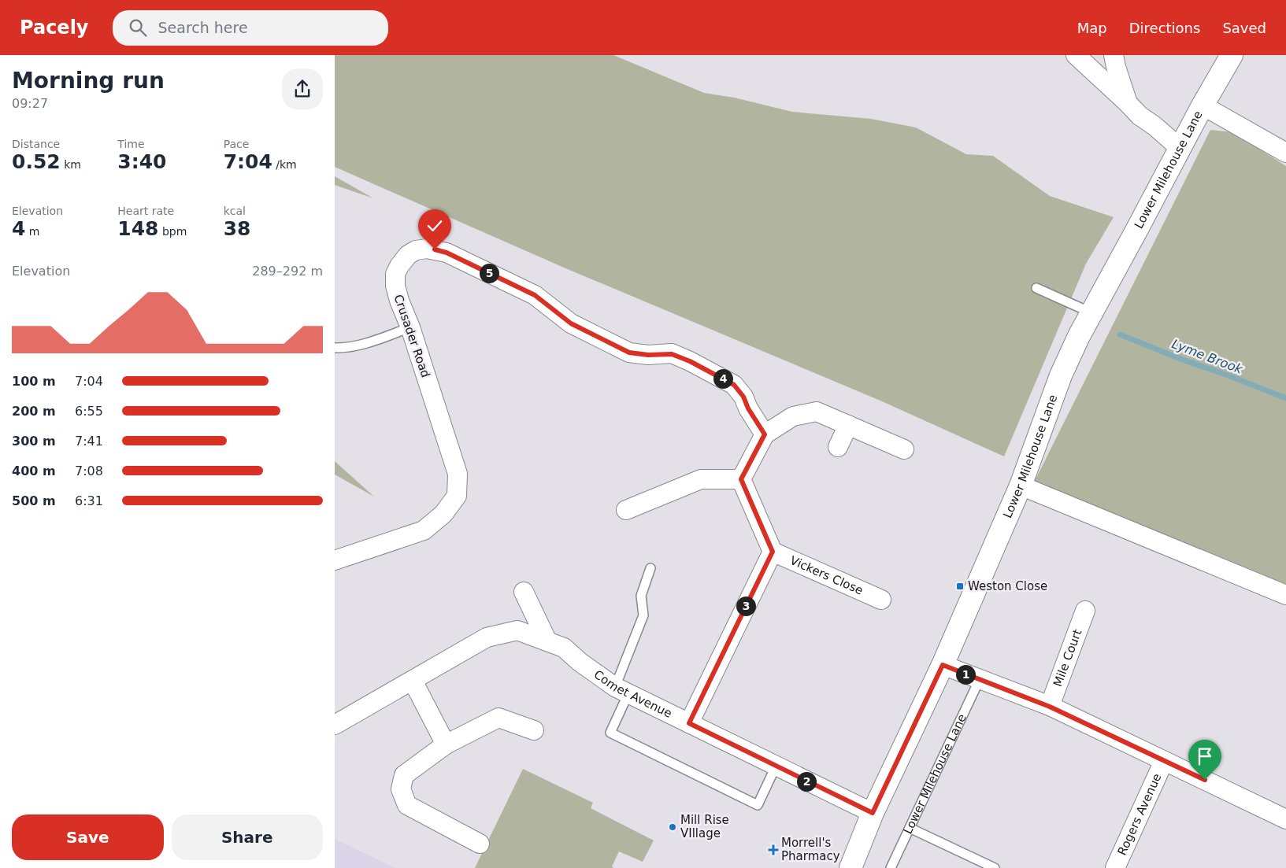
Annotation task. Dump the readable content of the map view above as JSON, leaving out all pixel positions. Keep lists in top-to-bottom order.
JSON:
{
  "streets": {
    "main road": ["Lower Milehouse Lane"],
    "street": [
      "Crusader Road",
      "Vickers Close",
      "Mile Court",
      "Comet Avenue",
      "Rogers Avenue"
    ]
  },
  "crossings": [
    ["Lower Milehouse Lane", "Comet Avenue"]
  ],
  "water": ["Lyme Brook"],
  "places": {
    "transit": ["Weston Close"],
    "other": ["Mill Rise VIllage"],
    "health": ["Morrell's Pharmacy"]
  },
  "page": {
    "header": "Pacely",
    "search": "Search here",
    "nav": ["Map", "Directions", "Saved"],
    "heading": ["Morning run", "09:27"],
    "stats": [
      ["Distance", "0.52 km"],
      ["Time", "3:40"],
      ["Pace", "7:04 /km"],
      ["Elevation", "4 m"],
      ["Heart rate", "148 bpm"],
      ["kcal", "38"]
    ],
    "chart": ["Elevation", "289–292 m"],
    "pins": [
      "5",
      "4",
      "3",
      "1",
      "2"
    ],
    "list": [
      {
        "name": "100 m",
        "note": "7:04"
      },
      {
        "name": "200 m",
        "note": "6:55"
      },
      {
        "name": "300 m",
        "note": "7:41"
      },
      {
        "name": "400 m",
        "note": "7:08"
      },
      {
        "name": "500 m",
        "note": "6:31"
      }
    ],
    "buttons": ["Save", "Share"]
  }
}
